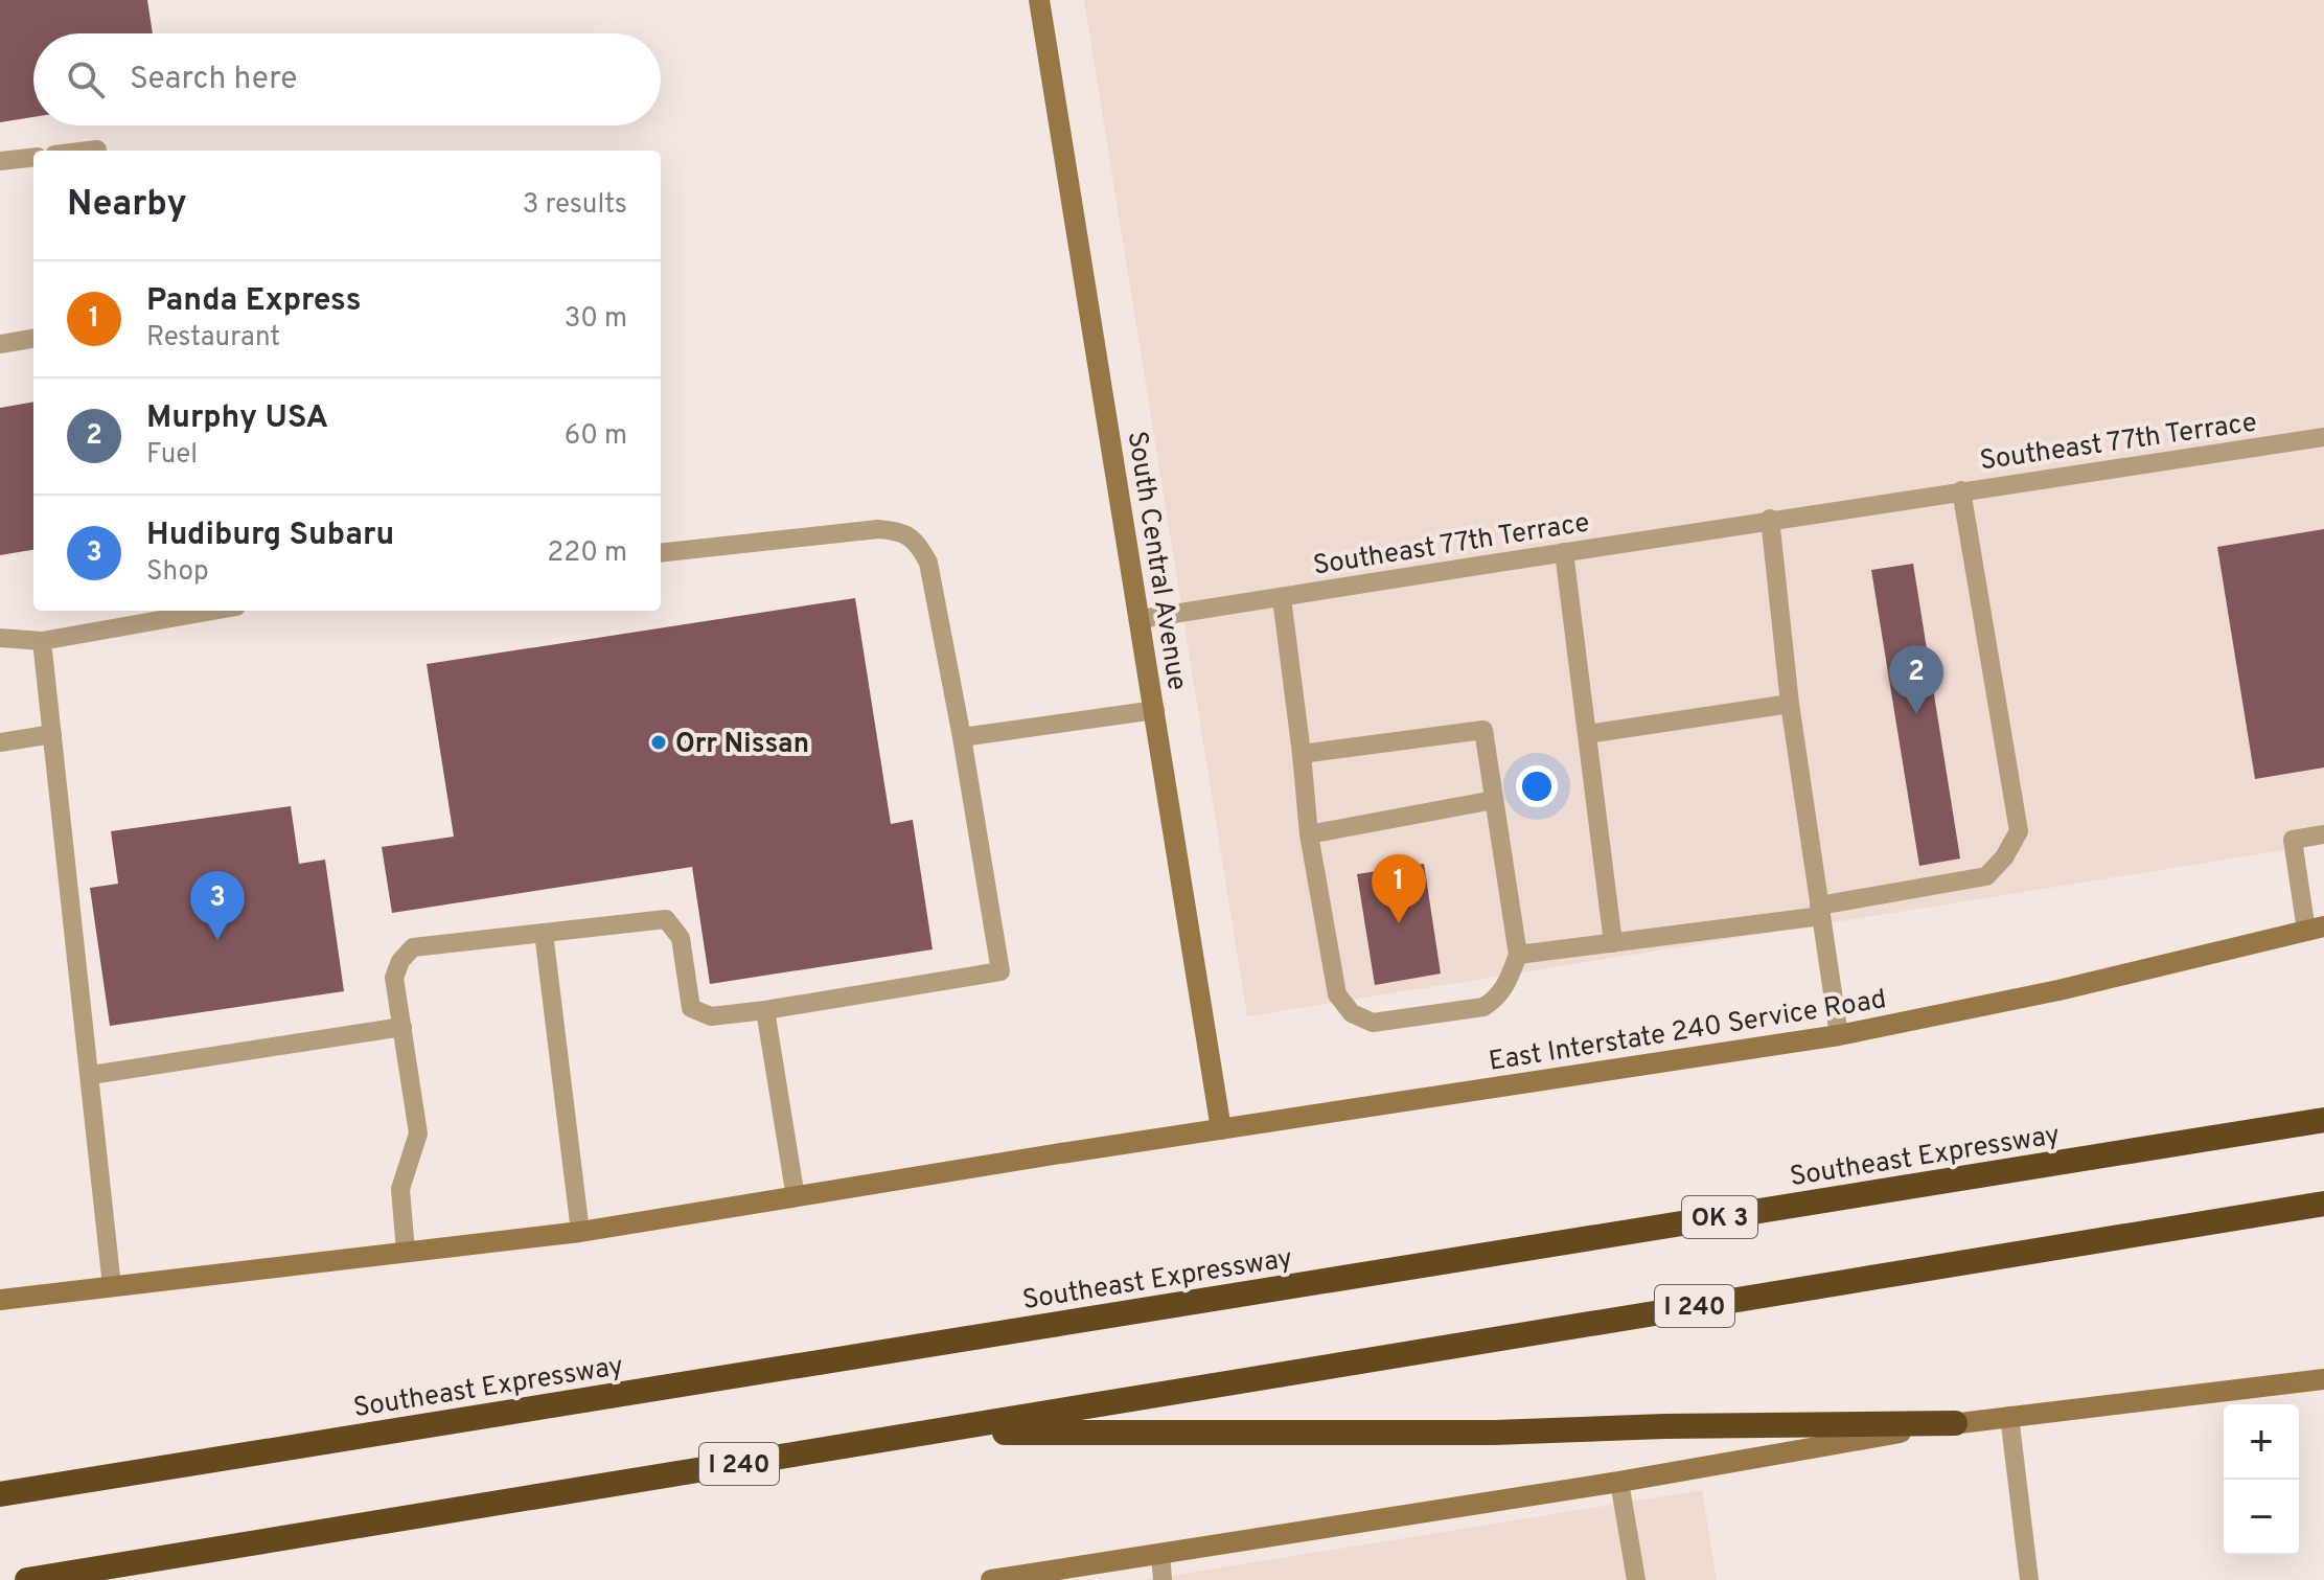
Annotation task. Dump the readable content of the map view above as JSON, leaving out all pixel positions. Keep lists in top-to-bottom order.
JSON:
{
  "streets": {
    "highway": ["Southeast Expressway", "OK 3", "I 240"],
    "main road": ["South Central Avenue", "East Interstate 240 Service Road"],
    "lane": ["Southeast 77th Terrace"]
  },
  "crossings": [
    ["Southeast 77th Terrace", "South Central Avenue"],
    ["South Central Avenue", "East Interstate 240 Service Road"]
  ],
  "places": ["Orr Nissan"],
  "page": {
    "search": "Search here",
    "heading": ["Nearby", "3 results"],
    "list": [
      {
        "mark": "1",
        "name": "Panda Express",
        "note": "Restaurant",
        "value": "30 m"
      },
      {
        "mark": "2",
        "name": "Murphy USA",
        "note": "Fuel",
        "value": "60 m"
      },
      {
        "mark": "3",
        "name": "Hudiburg Subaru",
        "note": "Shop",
        "value": "220 m"
      }
    ],
    "pins": ["2", "1", "3"],
    "map_buttons": ["+", "−"]
  }
}
